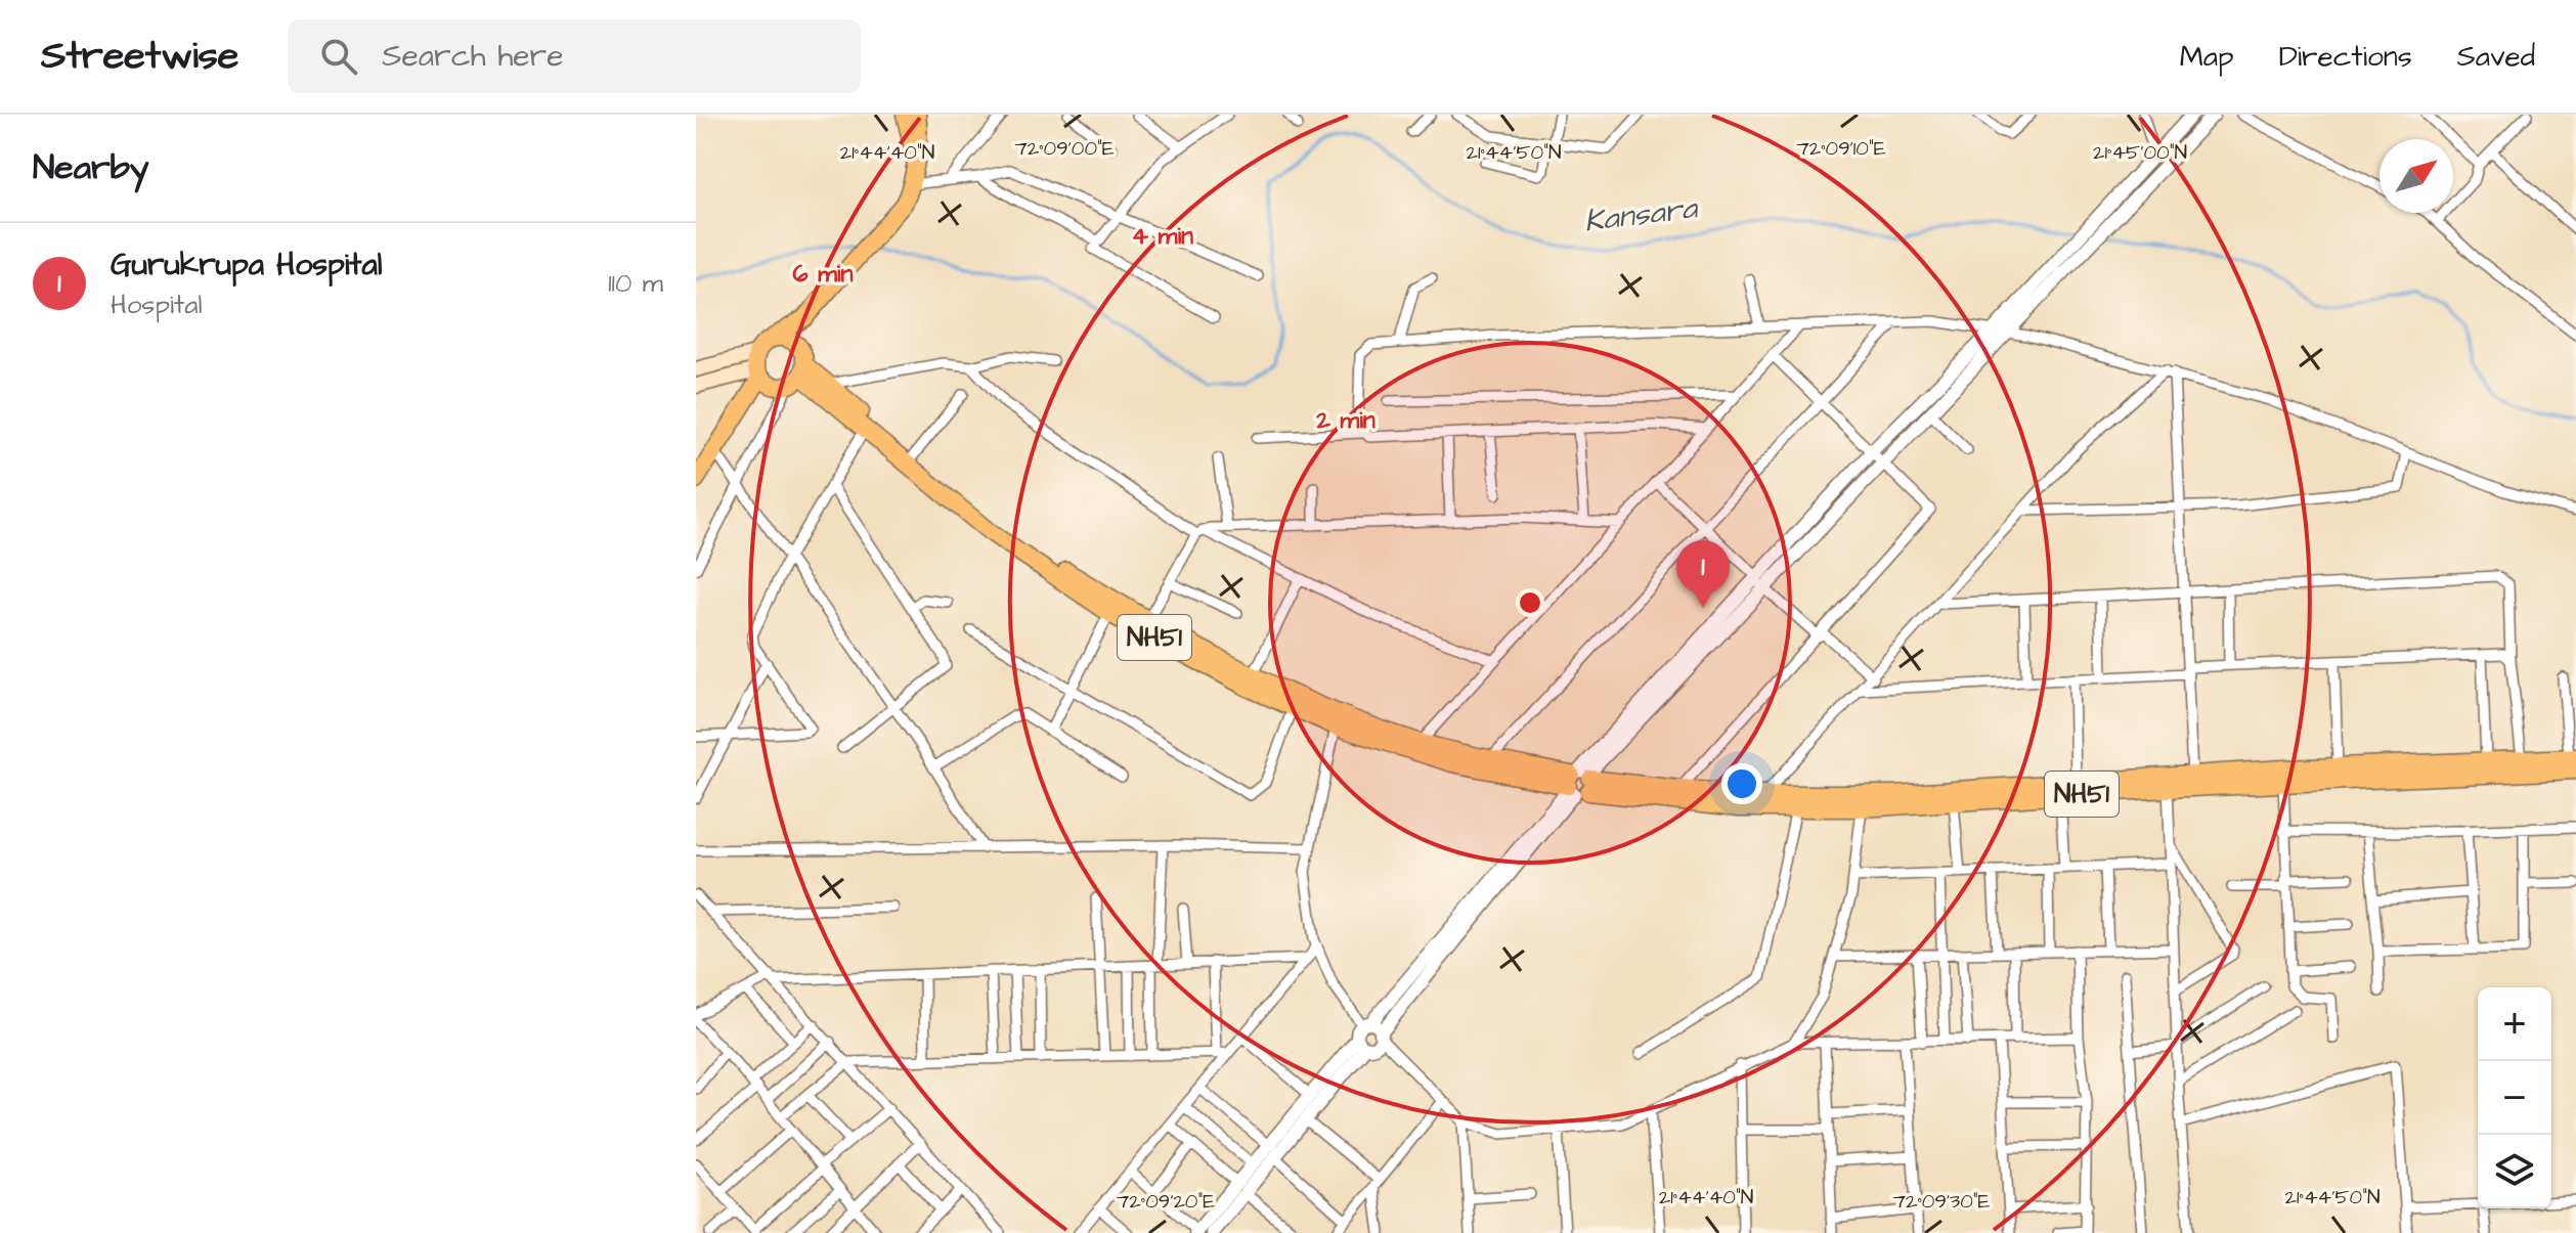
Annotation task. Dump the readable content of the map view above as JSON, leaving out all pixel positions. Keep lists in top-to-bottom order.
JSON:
{
  "streets": {
    "highway": ["NH51"]
  },
  "water": ["Kansara"],
  "north": "top right",
  "page": {
    "header": "Streetwise",
    "search": "Search here",
    "nav": ["Map", "Directions", "Saved"],
    "heading": "Nearby",
    "list": [
      {
        "mark": "1",
        "name": "Gurukrupa Hospital",
        "note": "Hospital",
        "value": "110 m"
      }
    ],
    "pins": "1",
    "map_buttons": ["+", "−"]
  },
  "coordinates": [
    "72°09'00\"E",
    "72°09'10\"E",
    "21°44'40\"N",
    "21°44'50\"N",
    "21°45'00\"N",
    "72°09'20\"E",
    "72°09'30\"E"
  ],
  "rings": ["4 min", "6 min", "2 min"]
}
